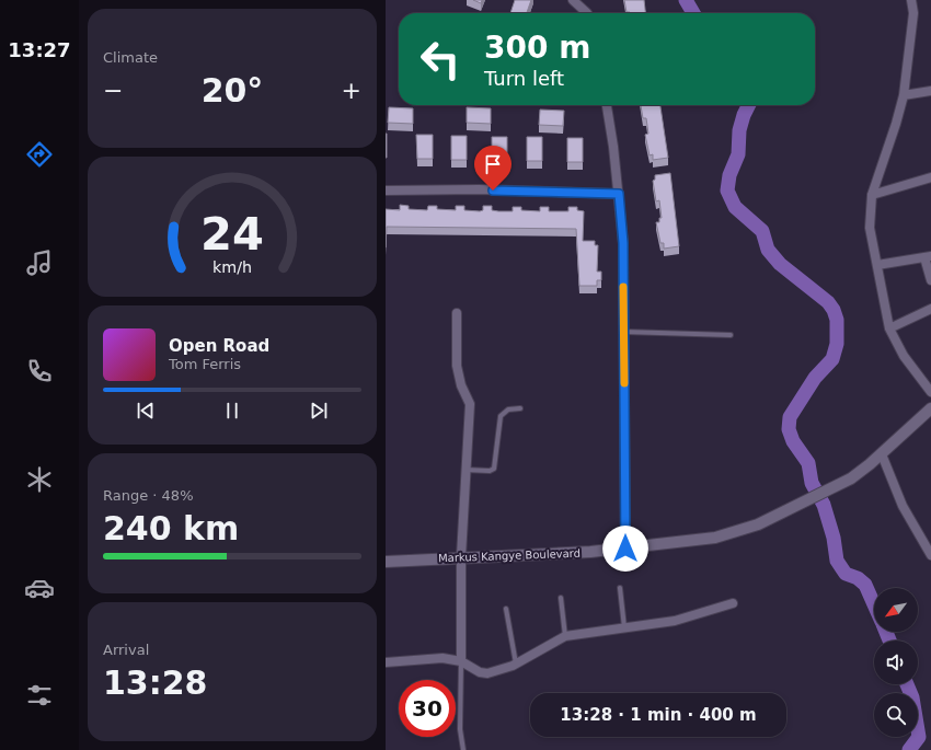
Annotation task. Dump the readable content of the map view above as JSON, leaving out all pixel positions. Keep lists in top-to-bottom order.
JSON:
{
  "streets": {
    "street": ["Markus Kangye Boulevard"]
  },
  "north": "bottom left",
  "page": {
    "tabs": "13:27",
    "tile": [
      "Climate",
      ["Range · 48%", "240 km"],
      ["Arrival", "13:28"]
    ],
    "turn": ["300 m", "Turn left"],
    "heat": ["−", "20°", "+"],
    "song": ["Open Road", "Tom Ferris"],
    "limit": "30",
    "trip": "13:28 · 1 min · 400 m",
    "gauge": ["24", "km/h"]
  }
}
